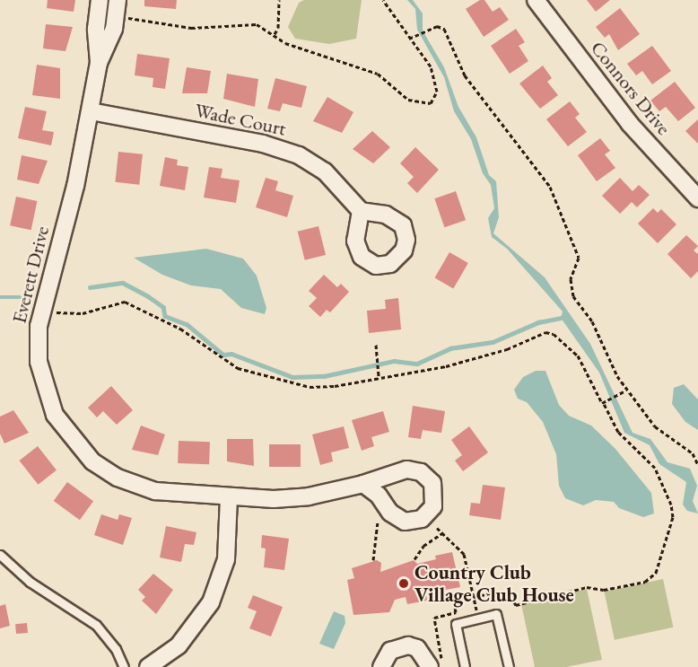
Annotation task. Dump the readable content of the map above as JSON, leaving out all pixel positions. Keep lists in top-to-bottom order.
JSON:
{
  "streets": {
    "street": ["Connors Drive", "Wade Court", "Everett Drive"]
  },
  "crossings": [
    ["Wade Court", "Everett Drive"]
  ],
  "places": ["Country Club Village Club House"]
}
